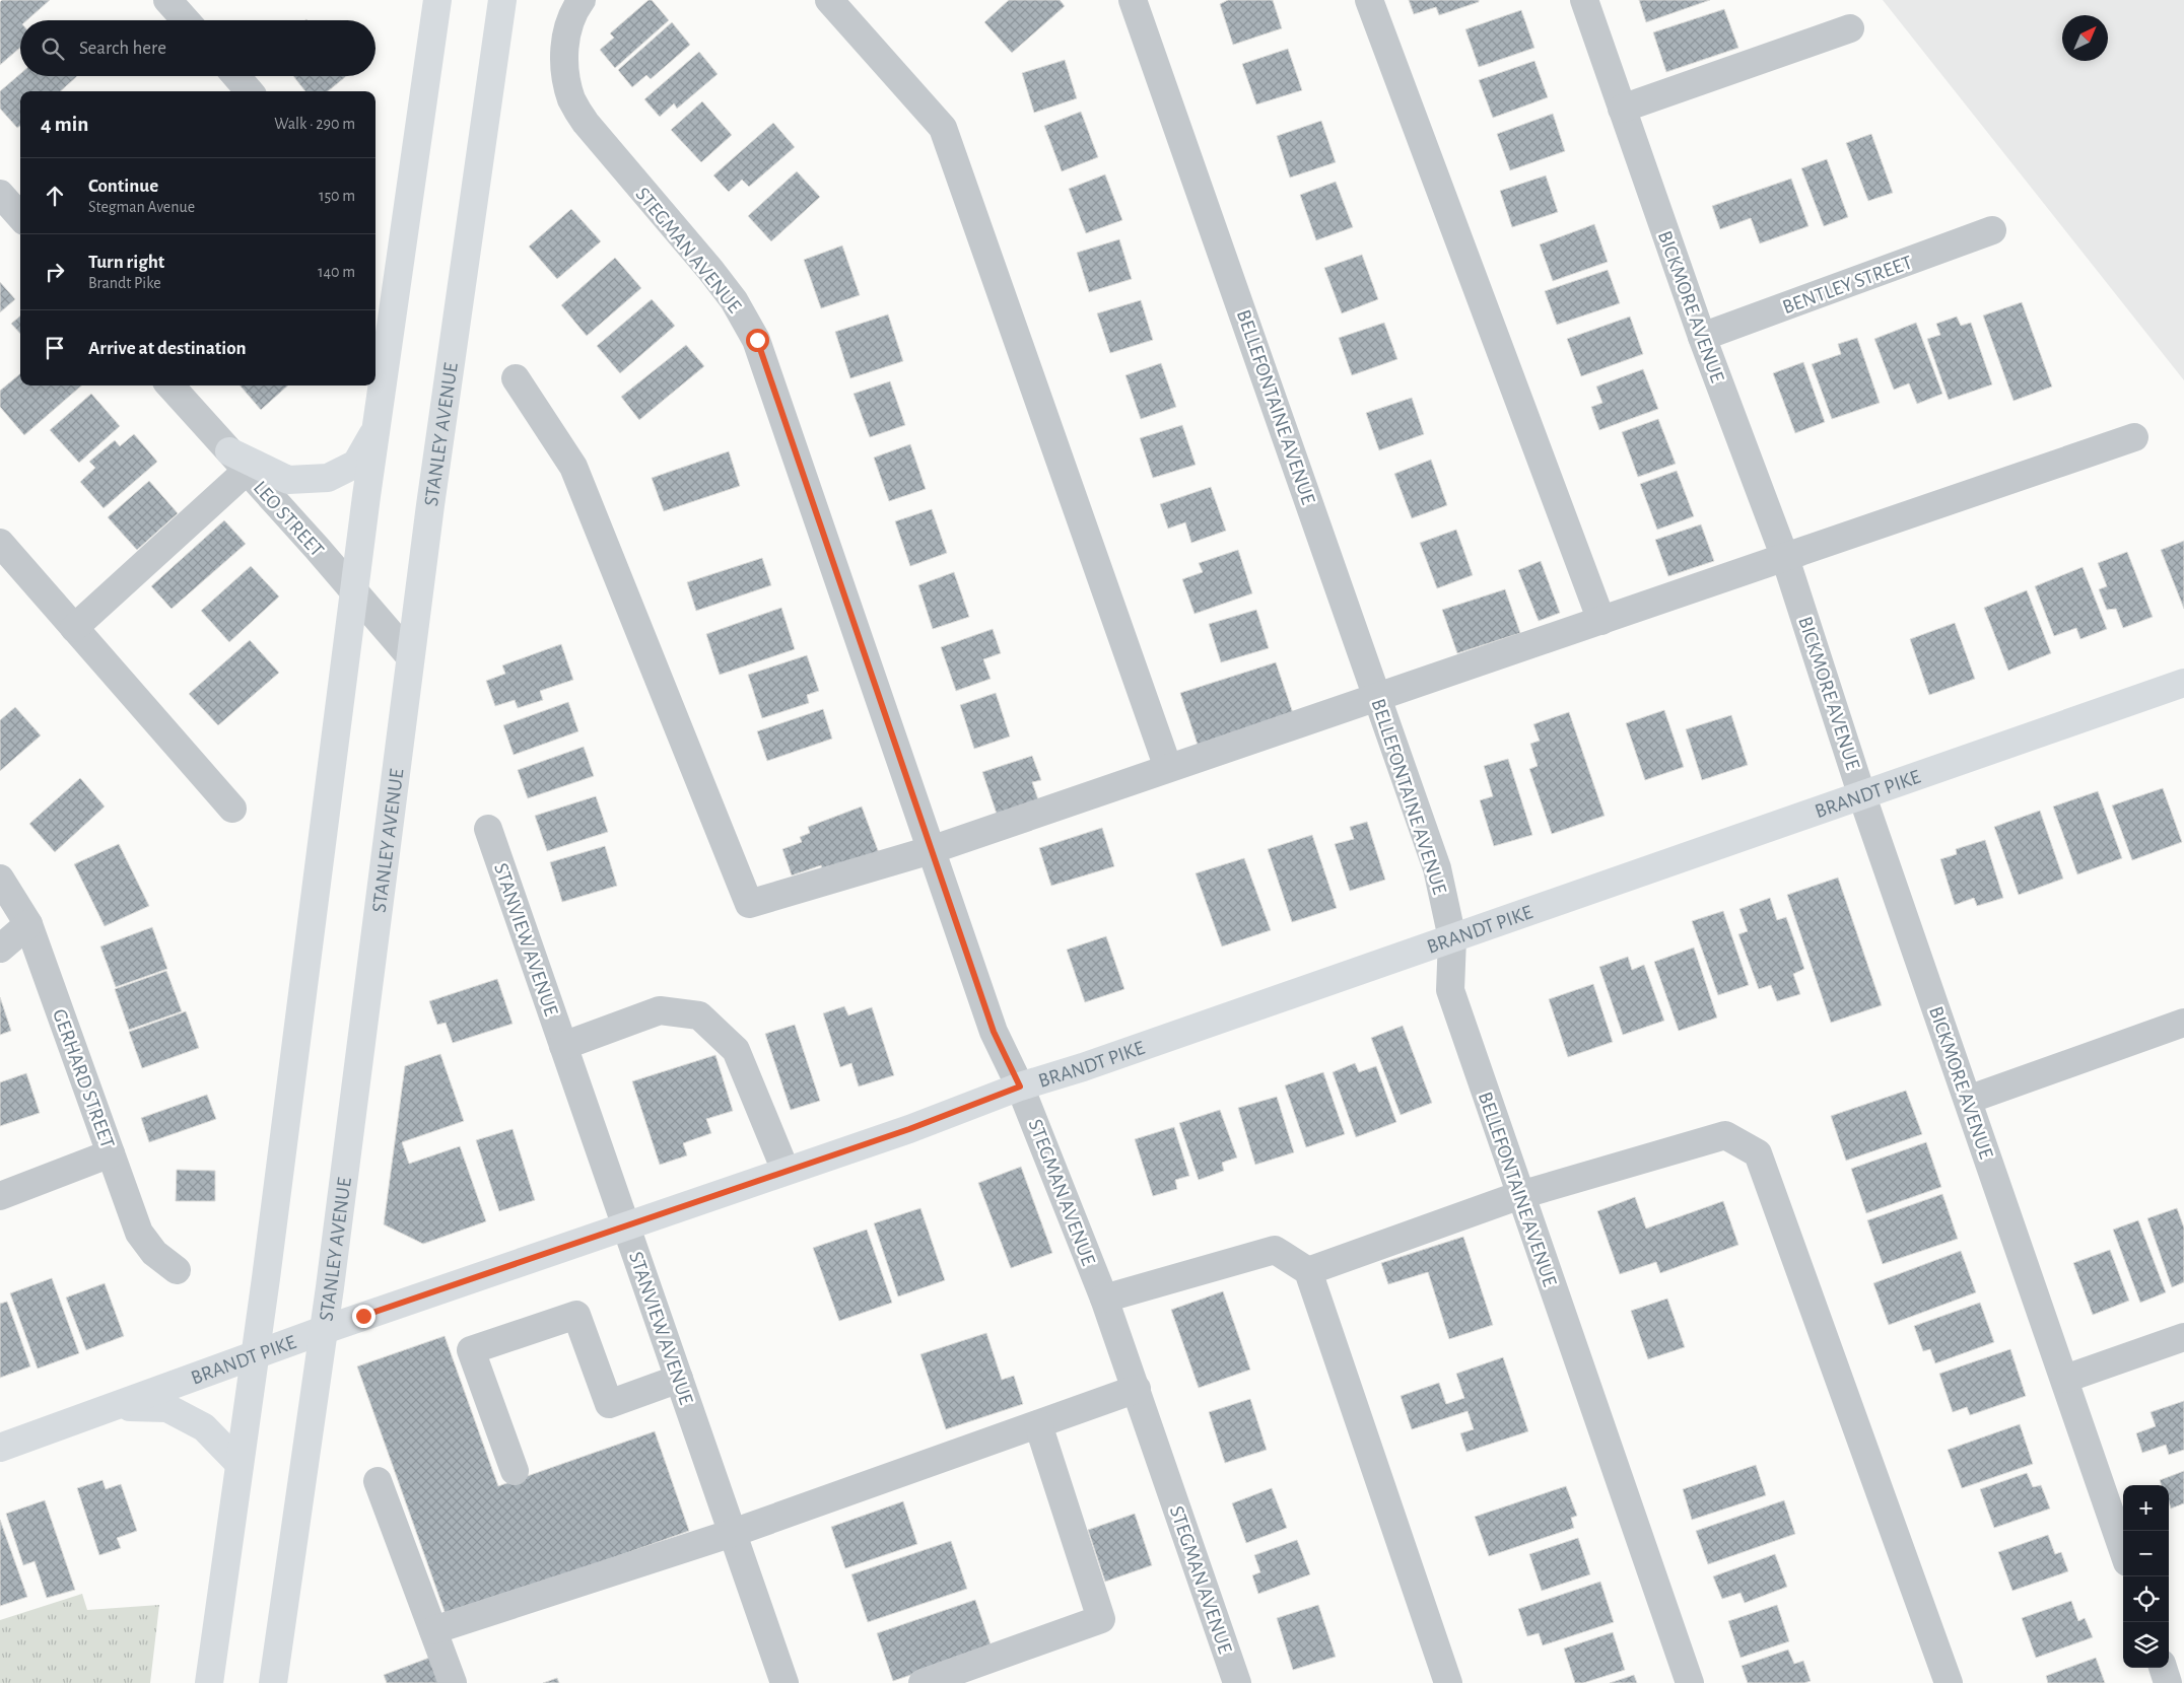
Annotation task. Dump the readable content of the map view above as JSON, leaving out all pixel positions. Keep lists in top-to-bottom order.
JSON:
{
  "streets": {
    "main road": ["STANLEY AVENUE", "BRANDT PIKE"],
    "street": [
      "STEGMAN AVENUE",
      "BENTLEY STREET",
      "BICKMORE AVENUE",
      "BELLEFONTAINE AVENUE",
      "LEO STREET",
      "STANVIEW AVENUE",
      "GERHARD STREET"
    ]
  },
  "crossings": [
    ["STEGMAN AVENUE", "BRANDT PIKE"],
    ["BENTLEY STREET", "BICKMORE AVENUE"],
    ["BICKMORE AVENUE", "BRANDT PIKE"],
    ["BELLEFONTAINE AVENUE", "BRANDT PIKE"],
    ["STANLEY AVENUE", "LEO STREET"],
    ["STANLEY AVENUE", "BRANDT PIKE"],
    ["BRANDT PIKE", "STANVIEW AVENUE"]
  ],
  "north": "top right",
  "page": {
    "search": "Search here",
    "heading": ["4 min", "Walk · 290 m"],
    "list": [
      ["Continue", "Stegman Avenue", "150 m"],
      ["Turn right", "Brandt Pike", "140 m"],
      "Arrive at destination"
    ],
    "map_buttons": ["+", "−"]
  }
}
